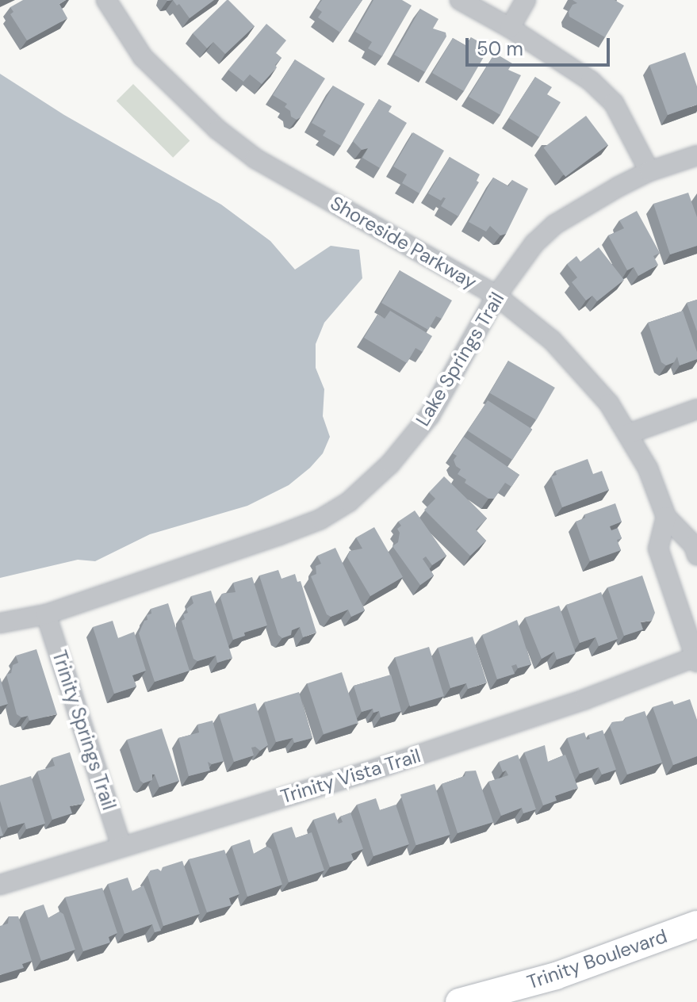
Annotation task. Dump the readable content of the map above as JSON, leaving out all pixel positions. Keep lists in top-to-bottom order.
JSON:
{
  "streets": {
    "main road": ["Trinity Boulevard"],
    "street": [
      "Shoreside Parkway",
      "Lake Springs Trail",
      "Trinity Springs Trail",
      "Trinity Vista Trail"
    ]
  },
  "crossings": [
    ["Shoreside Parkway", "Lake Springs Trail"],
    ["Lake Springs Trail", "Trinity Springs Trail"],
    ["Trinity Springs Trail", "Trinity Vista Trail"]
  ],
  "scale_bar": "50 m"
}
